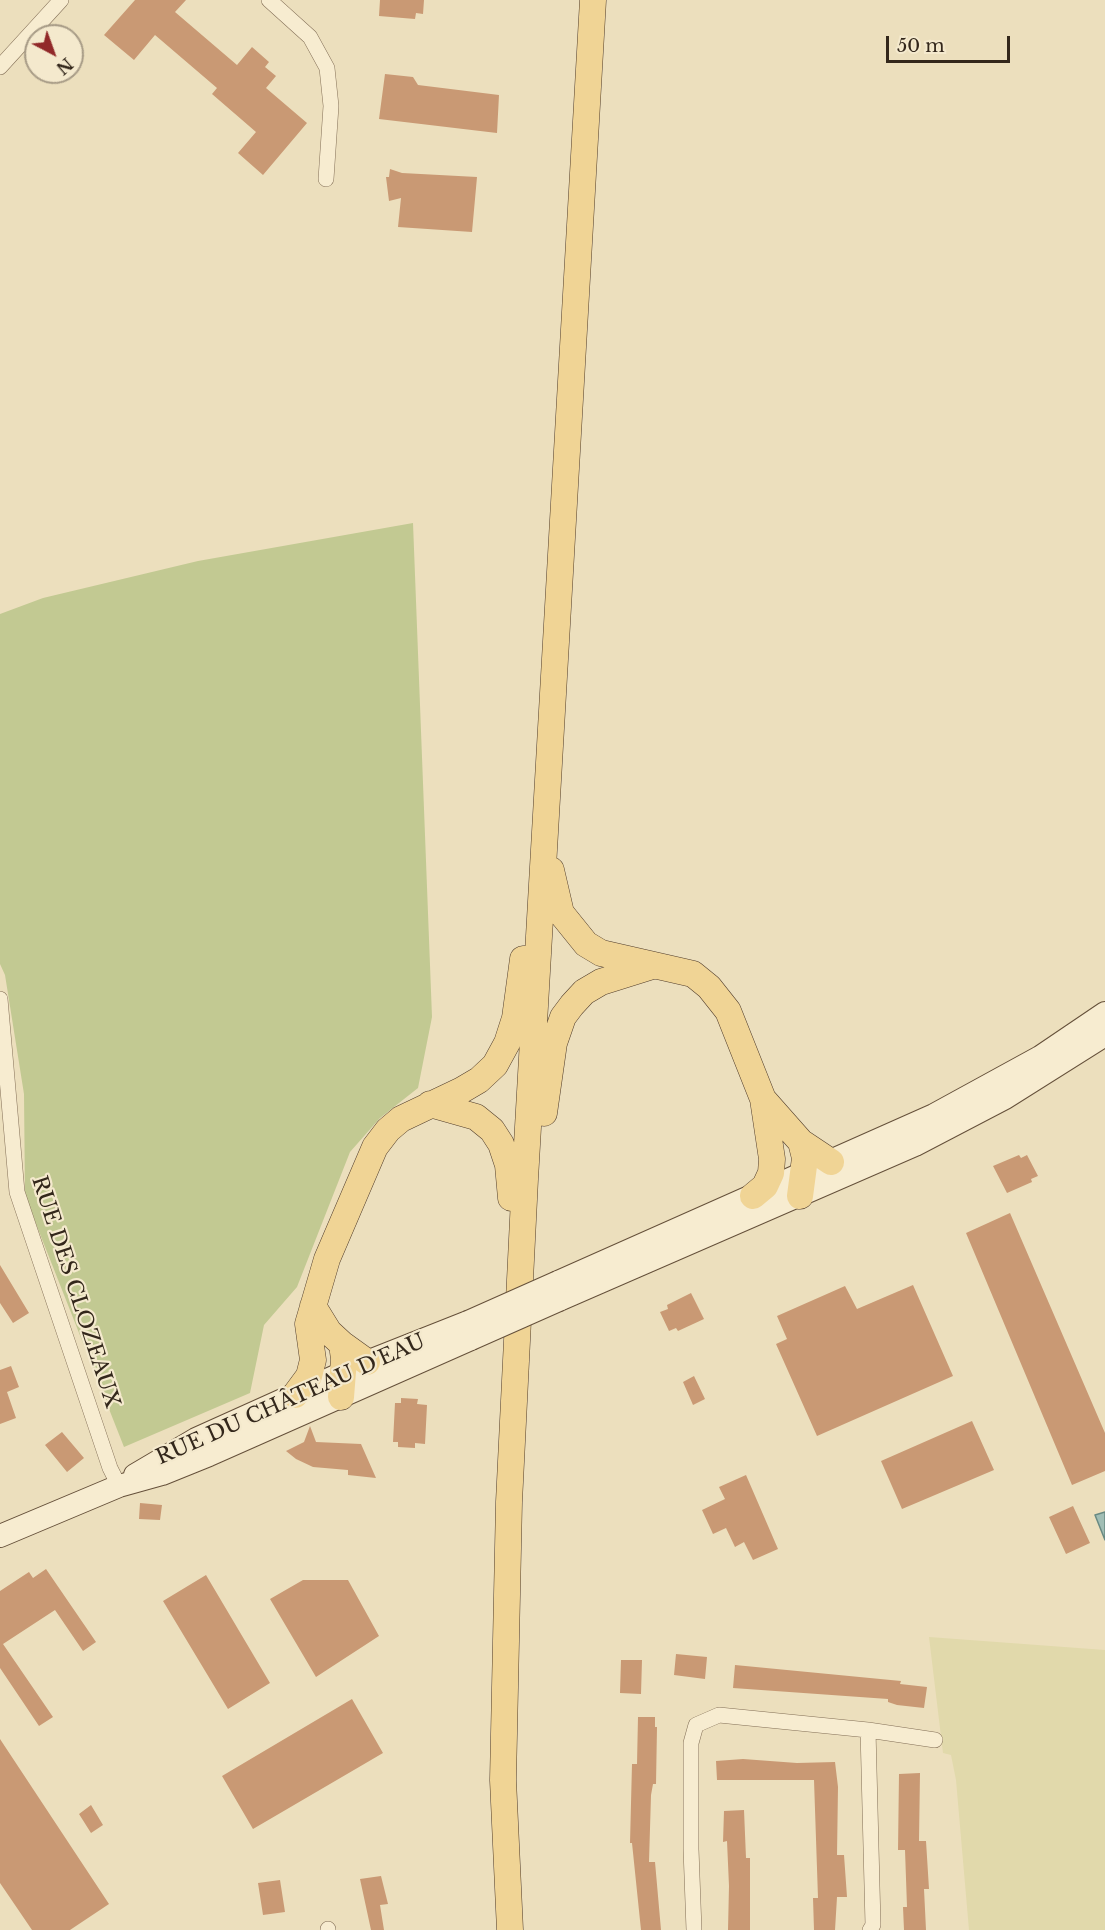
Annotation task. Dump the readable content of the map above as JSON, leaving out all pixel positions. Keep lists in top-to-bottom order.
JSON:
{
  "streets": {
    "main road": ["RUE DU CHÂTEAU D'EAU"],
    "street": ["RUE DES CLOZEAUX"]
  },
  "crossings": [
    ["RUE DES CLOZEAUX", "RUE DU CHÂTEAU D'EAU"]
  ],
  "scale_bar": "50 m",
  "north": "bottom right"
}
